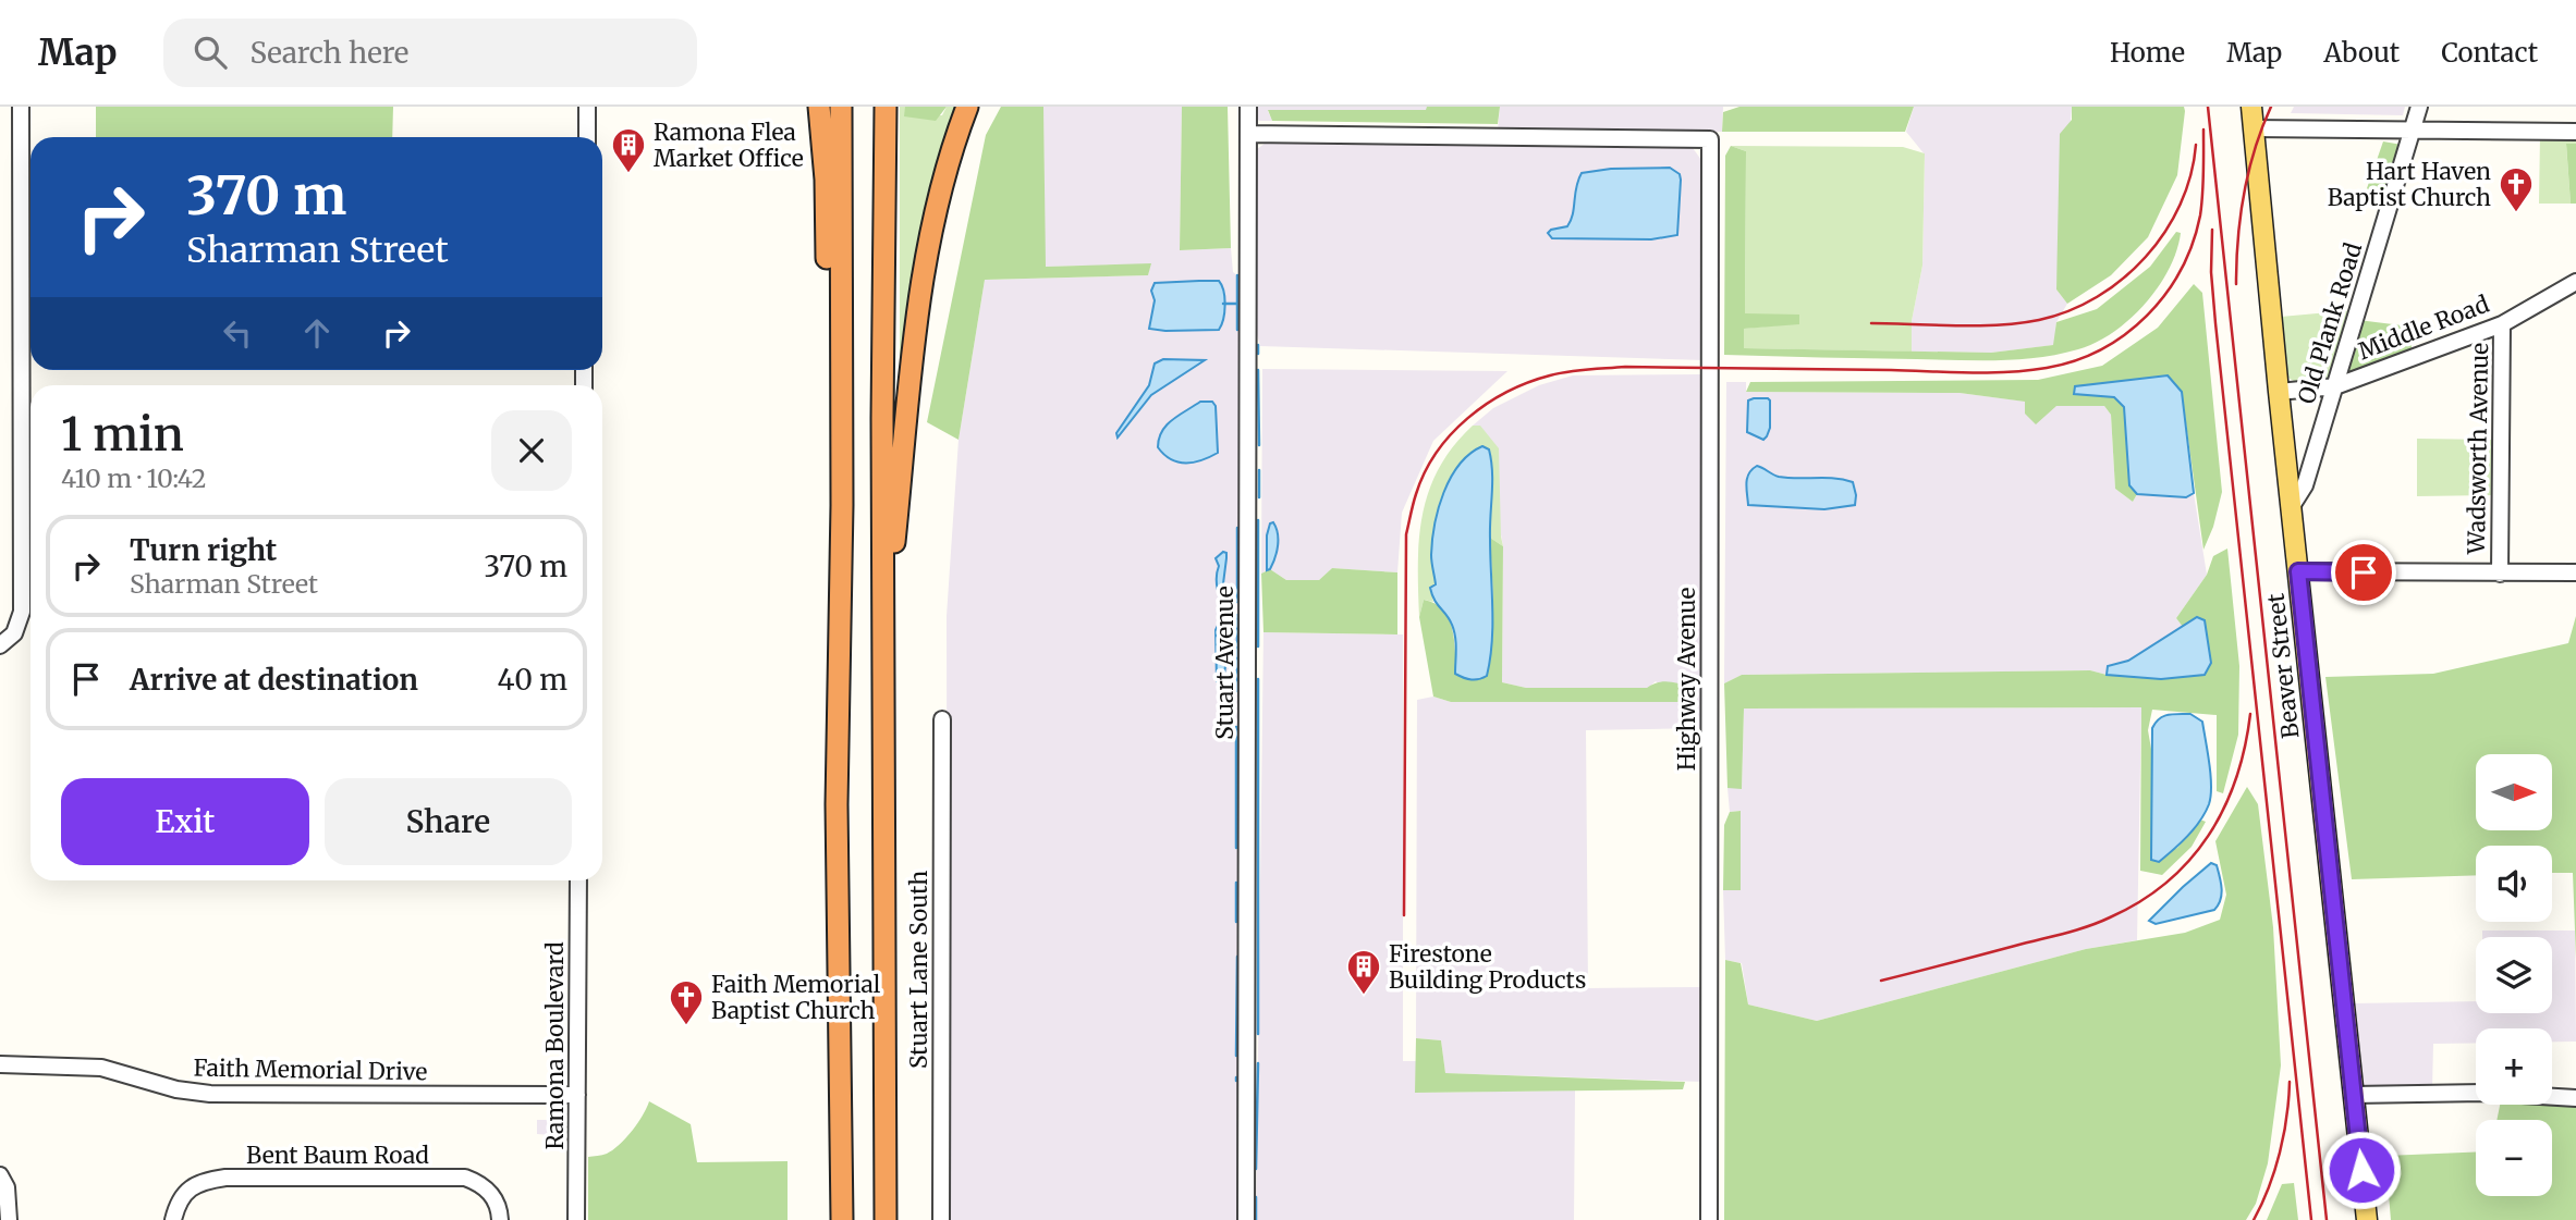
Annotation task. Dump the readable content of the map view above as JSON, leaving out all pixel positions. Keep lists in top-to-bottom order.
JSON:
{
  "streets": {
    "main road": ["Beaver Street"],
    "street": [
      "Old Plank Road",
      "Middle Road",
      "Wadsworth Avenue",
      "Stuart Avenue",
      "Highway Avenue",
      "Stuart Lane South",
      "Ramona Boulevard",
      "Faith Memorial Drive",
      "Bent Baum Road"
    ]
  },
  "crossings": [
    ["Old Plank Road", "Middle Road"],
    ["Old Plank Road", "Beaver Street"],
    ["Middle Road", "Wadsworth Avenue"],
    ["Middle Road", "Beaver Street"],
    ["Stuart Avenue", "Highway Avenue"],
    ["Ramona Boulevard", "Faith Memorial Drive"]
  ],
  "places": {
    "building": ["Ramona Flea Market Office", "Firestone Building Products"],
    "church": ["Hart Haven Baptist Church", "Faith Memorial Baptist Church"]
  },
  "north": "right",
  "page": {
    "header": "Map",
    "search": "Search here",
    "nav": [
      "Home",
      "Map",
      "About",
      "Contact"
    ],
    "turn": ["370 m", "Sharman Street"],
    "heading": ["1 min", "410 m · 10:42"],
    "list": [
      {
        "name": "Turn right",
        "note": "Sharman Street",
        "value": "370 m"
      },
      {
        "name": "Arrive at destination",
        "value": "40 m"
      }
    ],
    "map_buttons": ["+", "−"],
    "buttons": ["Exit", "Share"]
  }
}
